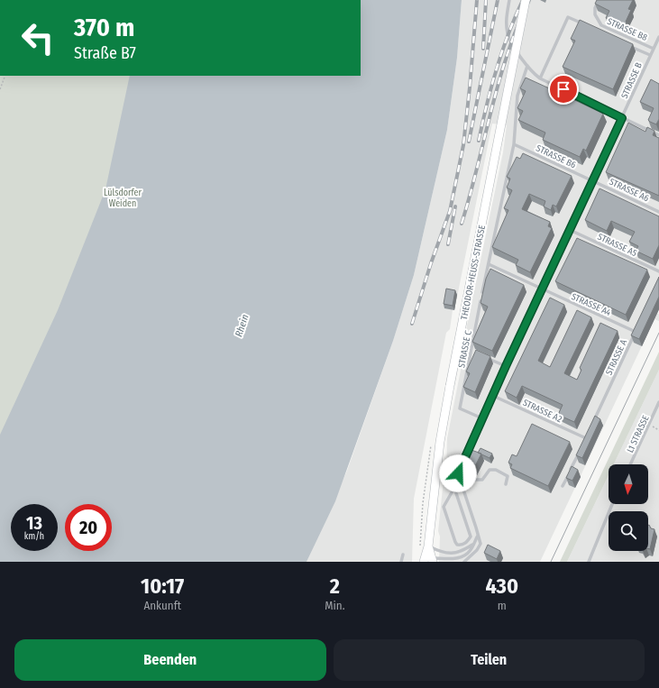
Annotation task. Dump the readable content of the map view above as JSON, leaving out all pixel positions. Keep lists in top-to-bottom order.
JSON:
{
  "streets": {
    "main road": ["THEODOR-HEUSS-STRASSE"],
    "lane": [
      "STRASSE B8",
      "STRASSE B",
      "STRASSE B6",
      "STRASSE A6",
      "STRASSE A5",
      "STRASSE A4",
      "STRASSE C",
      "STRASSE A",
      "STRASSE A2",
      "L1 STRASSE"
    ]
  },
  "crossings": [
    ["STRASSE B8", "STRASSE B"],
    ["STRASSE B", "STRASSE B6"],
    ["STRASSE B", "STRASSE A6"],
    ["STRASSE B", "STRASSE A5"],
    ["STRASSE B", "STRASSE A4"],
    ["STRASSE B", "STRASSE C"],
    ["STRASSE B", "STRASSE A2"],
    ["STRASSE B6", "STRASSE A6"],
    ["STRASSE B6", "STRASSE C"],
    ["STRASSE A4", "STRASSE C"],
    ["STRASSE A4", "STRASSE A"]
  ],
  "water": ["Rhein"],
  "parks": ["Lülsdorfer Weiden"],
  "north": "bottom",
  "page": {
    "turn": ["370 m", "Straße B7"],
    "speed": "13 km/h",
    "limit": "20",
    "eta": [
      "10:17",
      "Ankunft",
      "2",
      "Min.",
      "430",
      "m"
    ],
    "buttons": ["Beenden", "Teilen"]
  }
}
